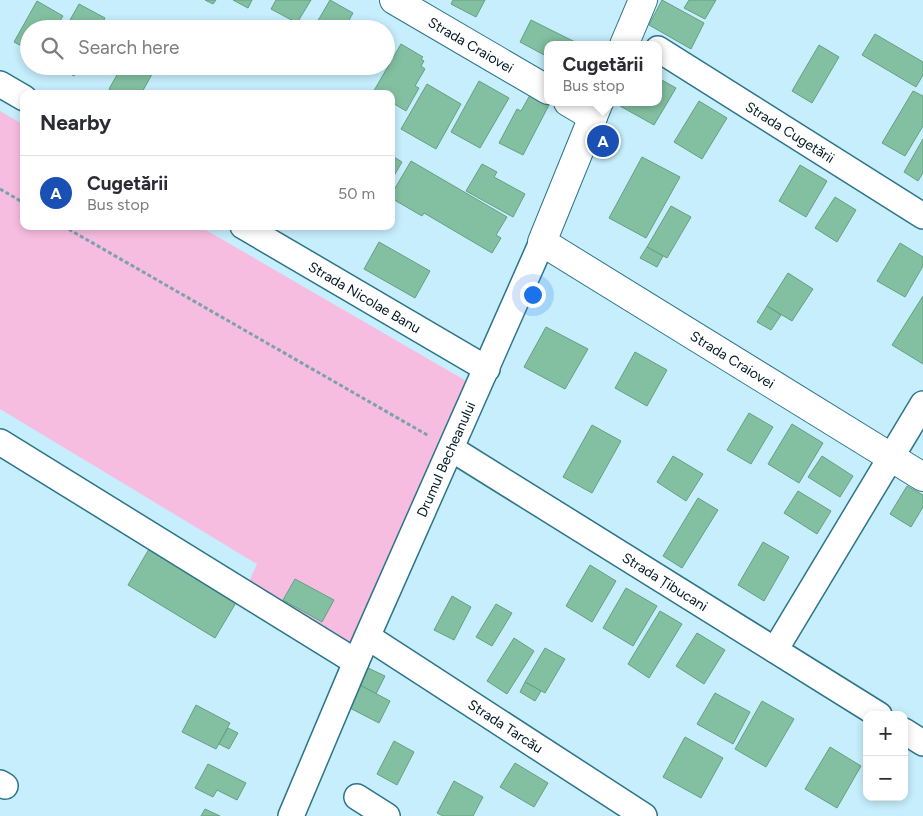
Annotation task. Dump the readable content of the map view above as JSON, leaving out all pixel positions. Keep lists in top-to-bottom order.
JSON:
{
  "streets": {
    "street": [
      "Strada Craiovei",
      "Strada Cugetării",
      "Strada Nicolae Banu",
      "Drumul Becheanului",
      "Strada Țibucani",
      "Strada Tarcău"
    ]
  },
  "crossings": [
    ["Strada Craiovei", "Drumul Becheanului"],
    ["Strada Nicolae Banu", "Drumul Becheanului"],
    ["Drumul Becheanului", "Strada Țibucani"],
    ["Drumul Becheanului", "Strada Tarcău"]
  ],
  "page": {
    "search": "Search here",
    "popup": ["Cugetării", "Bus stop"],
    "heading": "Nearby",
    "pins": "A",
    "list": [
      {
        "mark": "A",
        "name": "Cugetării",
        "note": "Bus stop",
        "value": "50 m"
      }
    ],
    "map_buttons": ["+", "−"]
  }
}
